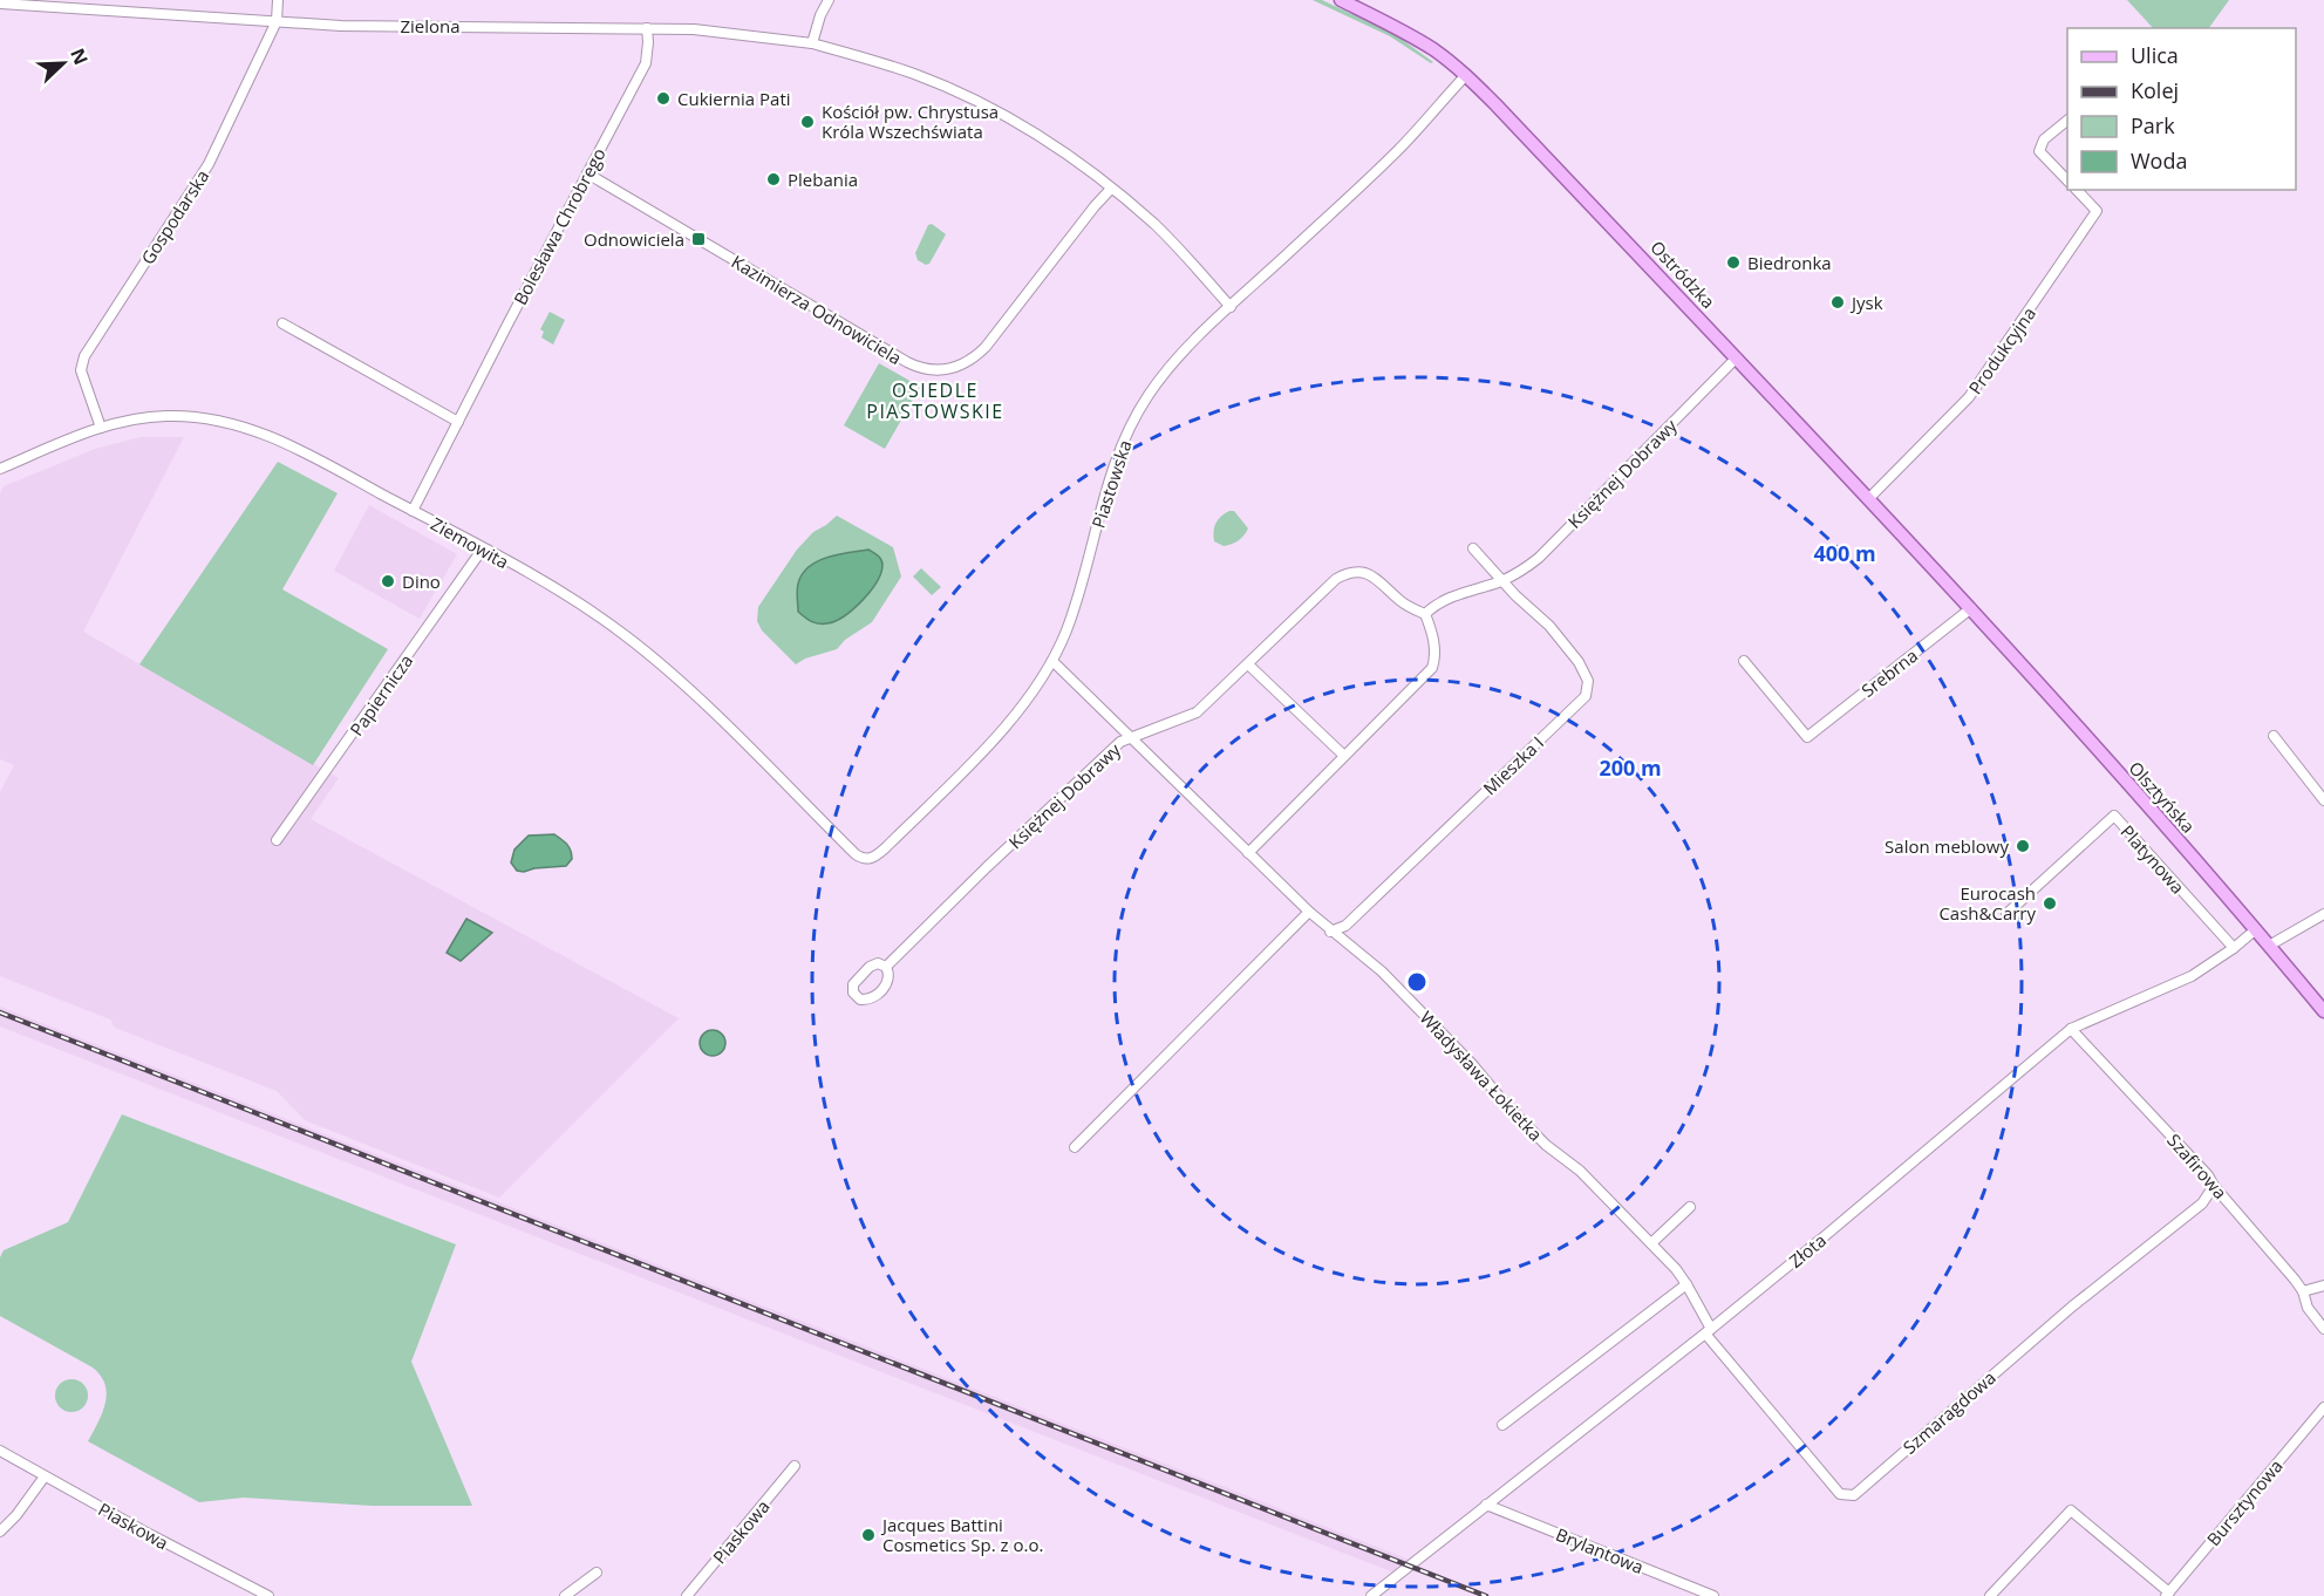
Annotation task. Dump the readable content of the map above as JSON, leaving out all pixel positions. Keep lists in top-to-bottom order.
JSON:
{
  "streets": {
    "main road": ["Ostródzka", "Olsztyńska"],
    "street": [
      "Zielona",
      "Gospodarska",
      "Bolesława Chrobrego",
      "Kazimierza Odnowiciela",
      "Produkcyjna",
      "Księżnej Dobrawy",
      "Piastowska",
      "Ziemowita",
      "Srebrna",
      "Papiernicza",
      "Mieszka I",
      "Platynowa",
      "Władysława Łokietka",
      "Szafirowa",
      "Złota",
      "Szmaragdowa",
      "Bursztynowa",
      "Piaskowa",
      "Brylantowa"
    ]
  },
  "crossings": [
    ["Zielona", "Gospodarska"],
    ["Zielona", "Bolesława Chrobrego"],
    ["Zielona", "Kazimierza Odnowiciela"],
    ["Zielona", "Piastowska"],
    ["Gospodarska", "Ziemowita"],
    ["Bolesława Chrobrego", "Kazimierza Odnowiciela"],
    ["Bolesława Chrobrego", "Ziemowita"],
    ["Ostródzka", "Produkcyjna"],
    ["Ostródzka", "Księżnej Dobrawy"],
    ["Ostródzka", "Piastowska"],
    ["Ostródzka", "Srebrna"],
    ["Ostródzka", "Olsztyńska"],
    ["Księżnej Dobrawy", "Mieszka I"],
    ["Księżnej Dobrawy", "Władysława Łokietka"],
    ["Piastowska", "Ziemowita"],
    ["Piastowska", "Władysława Łokietka"],
    ["Ziemowita", "Papiernicza"],
    ["Srebrna", "Olsztyńska"],
    ["Mieszka I", "Władysława Łokietka"],
    ["Olsztyńska", "Złota"],
    ["Platynowa", "Złota"],
    ["Władysława Łokietka", "Złota"],
    ["Władysława Łokietka", "Szmaragdowa"],
    ["Szafirowa", "Złota"],
    ["Szafirowa", "Szmaragdowa"],
    ["Złota", "Szmaragdowa"],
    ["Złota", "Brylantowa"]
  ],
  "districts": ["OSIEDLE PIASTOWSKIE"],
  "places": {
    "other": [
      "Cukiernia Pati",
      "Kościół pw. Chrystusa Króla Wszechświata",
      "Plebania",
      "Biedronka",
      "Jysk",
      "Dino",
      "Salon meblowy",
      "Eurocash Cash&Carry",
      "Jacques Battini Cosmetics Sp. z o.o."
    ],
    "transit": ["Odnowiciela"]
  },
  "legend": [
    "Ulica",
    "Kolej",
    "Park",
    "Woda"
  ],
  "north": "top right",
  "rings": ["400 m", "200 m"]
}
